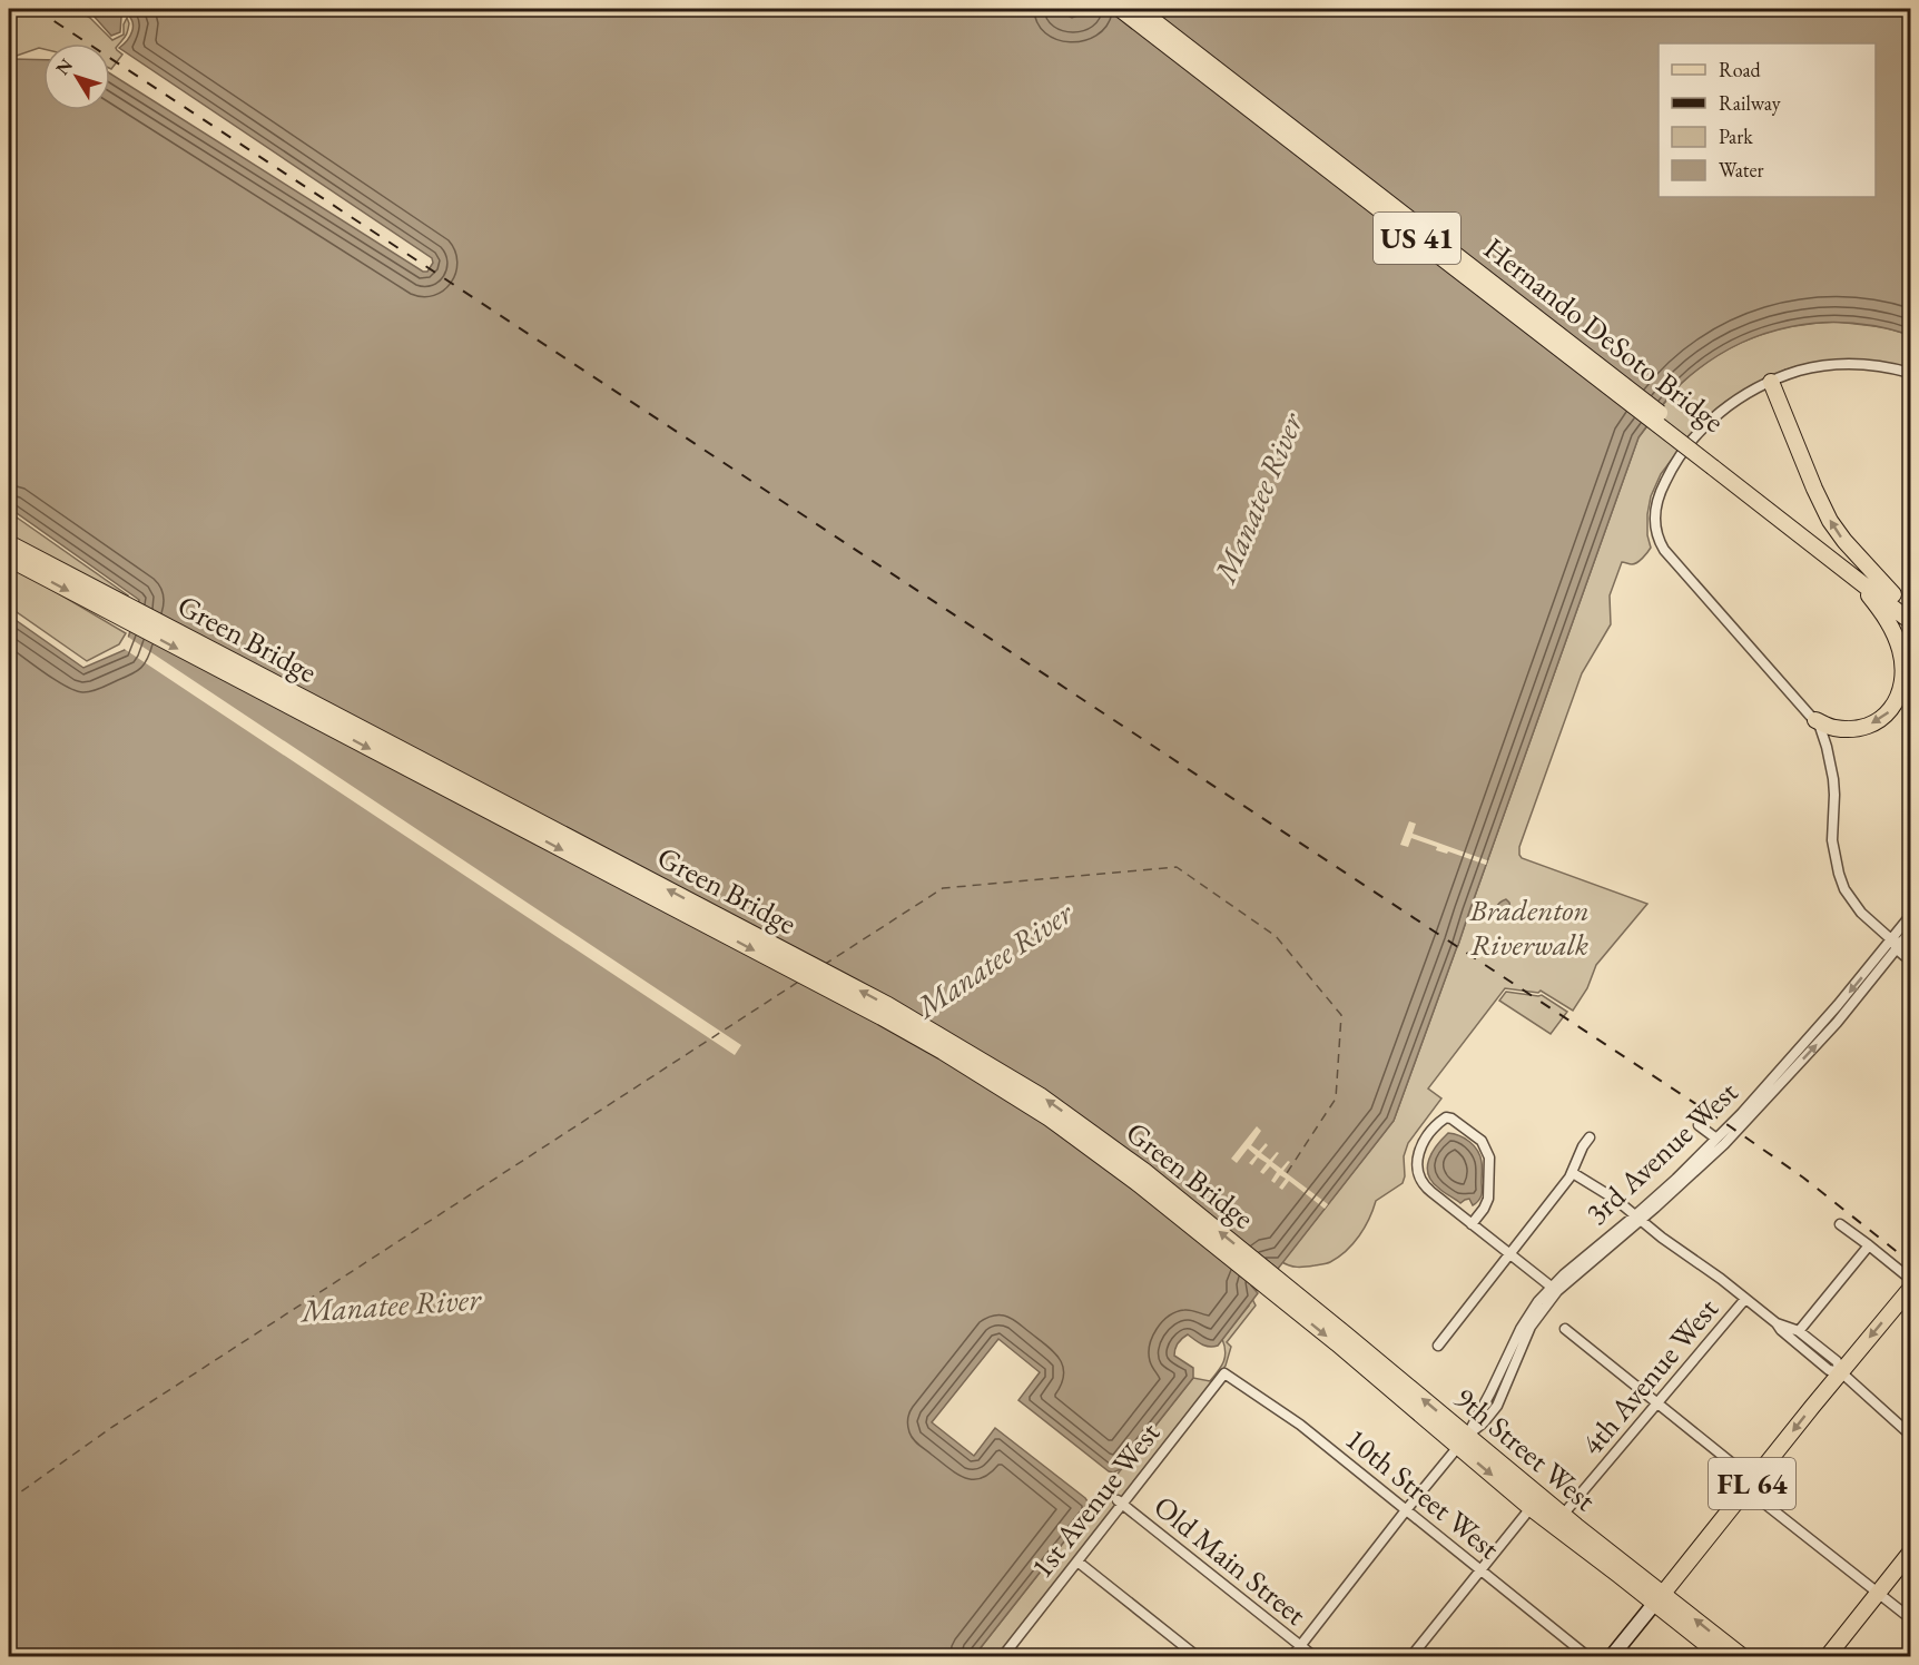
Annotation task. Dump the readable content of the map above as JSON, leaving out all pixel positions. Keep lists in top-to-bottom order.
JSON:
{
  "streets": {
    "main road": [
      "US 41",
      "Hernando DeSoto Bridge",
      "Green Bridge",
      "9th Street West",
      "FL 64"
    ],
    "street": [
      "3rd Avenue West",
      "4th Avenue West",
      "10th Street West",
      "1st Avenue West",
      "Old Main Street"
    ]
  },
  "crossings": [
    ["US 41", "Hernando DeSoto Bridge"],
    ["Green Bridge", "9th Street West"],
    ["3rd Avenue West", "9th Street West"],
    ["3rd Avenue West", "10th Street West"],
    ["3rd Avenue West", "Old Main Street"],
    ["4th Avenue West", "9th Street West"],
    ["9th Street West", "FL 64"],
    ["10th Street West", "1st Avenue West"],
    ["1st Avenue West", "Old Main Street"]
  ],
  "water": ["Manatee River"],
  "parks": ["Bradenton Riverwalk"],
  "legend": [
    "Road",
    "Railway",
    "Park",
    "Water"
  ],
  "north": "top left"
}
